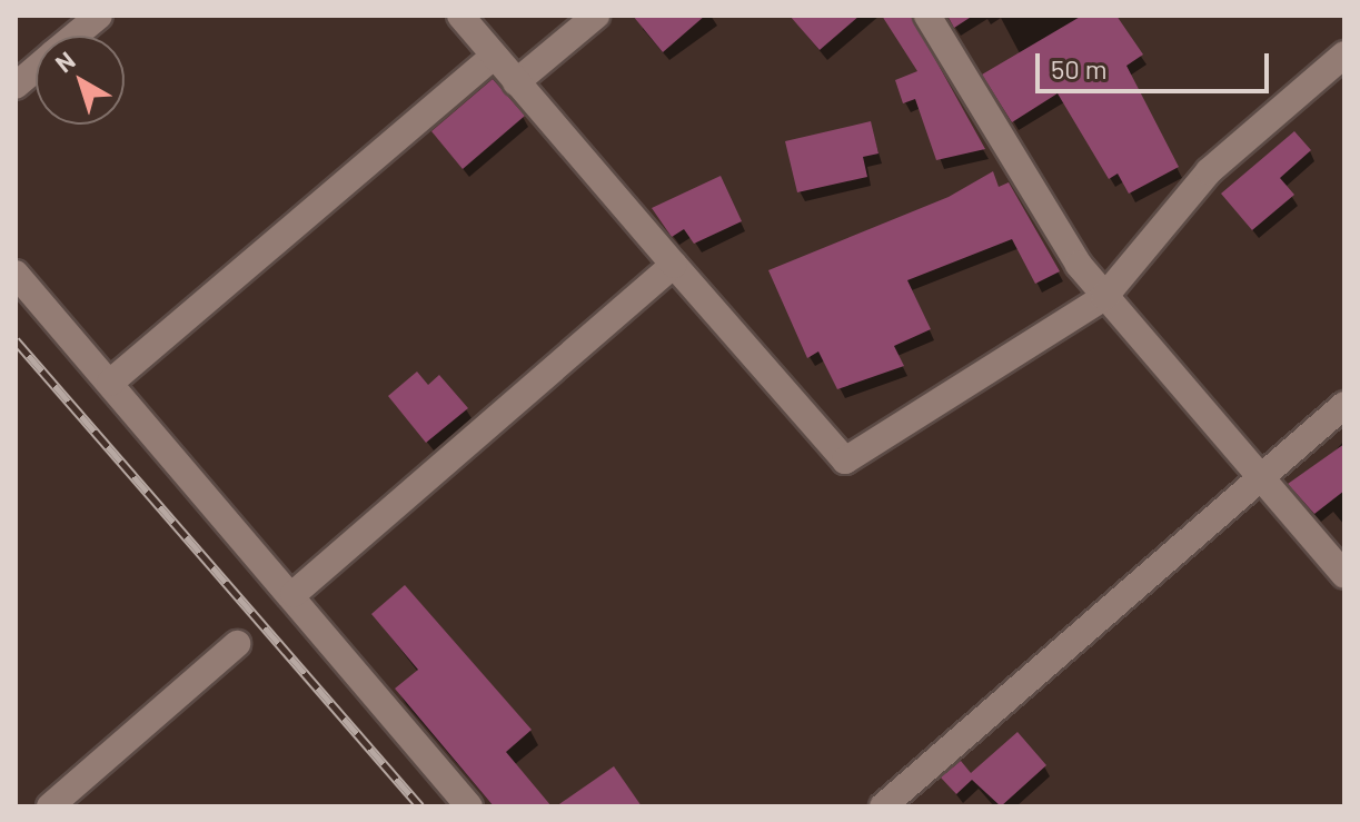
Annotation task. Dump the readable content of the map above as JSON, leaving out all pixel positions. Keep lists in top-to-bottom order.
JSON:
{
  "scale_bar": "50 m",
  "north": "top left"
}
